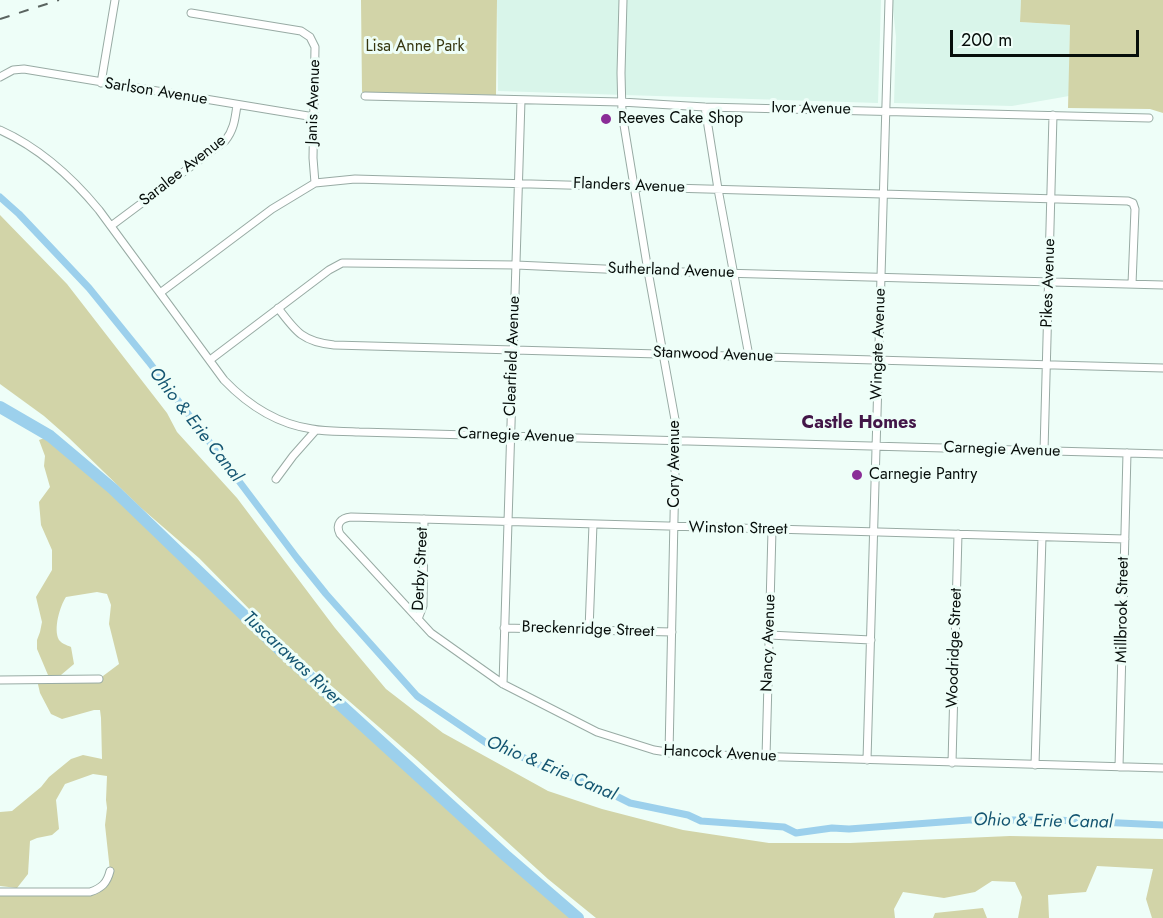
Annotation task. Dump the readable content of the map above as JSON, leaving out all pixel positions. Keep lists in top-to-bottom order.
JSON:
{
  "streets": {
    "street": [
      "Sarlson Avenue",
      "Janis Avenue",
      "Ivor Avenue",
      "Saralee Avenue",
      "Flanders Avenue",
      "Sutherland Avenue",
      "Pikes Avenue",
      "Wingate Avenue",
      "Stanwood Avenue",
      "Clearfield Avenue",
      "Carnegie Avenue",
      "Cory Avenue",
      "Winston Street",
      "Derby Street",
      "Millbrook Street",
      "Breckenridge Street",
      "Nancy Avenue",
      "Woodridge Street",
      "Hancock Avenue"
    ]
  },
  "crossings": [
    ["Sarlson Avenue", "Janis Avenue"],
    ["Sarlson Avenue", "Saralee Avenue"],
    ["Janis Avenue", "Flanders Avenue"],
    ["Ivor Avenue", "Pikes Avenue"],
    ["Ivor Avenue", "Wingate Avenue"],
    ["Ivor Avenue", "Clearfield Avenue"],
    ["Ivor Avenue", "Cory Avenue"],
    ["Saralee Avenue", "Carnegie Avenue"],
    ["Flanders Avenue", "Sutherland Avenue"],
    ["Flanders Avenue", "Pikes Avenue"],
    ["Flanders Avenue", "Wingate Avenue"],
    ["Flanders Avenue", "Clearfield Avenue"],
    ["Flanders Avenue", "Carnegie Avenue"],
    ["Flanders Avenue", "Cory Avenue"],
    ["Sutherland Avenue", "Pikes Avenue"],
    ["Sutherland Avenue", "Wingate Avenue"],
    ["Sutherland Avenue", "Stanwood Avenue"],
    ["Sutherland Avenue", "Clearfield Avenue"],
    ["Sutherland Avenue", "Carnegie Avenue"],
    ["Sutherland Avenue", "Cory Avenue"],
    ["Pikes Avenue", "Stanwood Avenue"],
    ["Pikes Avenue", "Carnegie Avenue"],
    ["Wingate Avenue", "Stanwood Avenue"],
    ["Wingate Avenue", "Carnegie Avenue"],
    ["Wingate Avenue", "Winston Street"],
    ["Wingate Avenue", "Hancock Avenue"],
    ["Stanwood Avenue", "Clearfield Avenue"],
    ["Stanwood Avenue", "Cory Avenue"],
    ["Clearfield Avenue", "Carnegie Avenue"],
    ["Clearfield Avenue", "Winston Street"],
    ["Clearfield Avenue", "Breckenridge Street"],
    ["Clearfield Avenue", "Hancock Avenue"],
    ["Carnegie Avenue", "Cory Avenue"],
    ["Carnegie Avenue", "Millbrook Street"],
    ["Cory Avenue", "Winston Street"],
    ["Cory Avenue", "Breckenridge Street"],
    ["Cory Avenue", "Hancock Avenue"],
    ["Winston Street", "Derby Street"],
    ["Winston Street", "Millbrook Street"],
    ["Winston Street", "Nancy Avenue"],
    ["Winston Street", "Woodridge Street"],
    ["Winston Street", "Hancock Avenue"],
    ["Derby Street", "Hancock Avenue"],
    ["Millbrook Street", "Hancock Avenue"],
    ["Nancy Avenue", "Hancock Avenue"],
    ["Woodridge Street", "Hancock Avenue"]
  ],
  "districts": ["Castle Homes"],
  "water": ["Ohio & Erie Canal", "Tuscarawas River"],
  "parks": ["Lisa Anne Park"],
  "places": ["Reeves Cake Shop", "Carnegie Pantry"],
  "scale_bar": "200 m"
}
